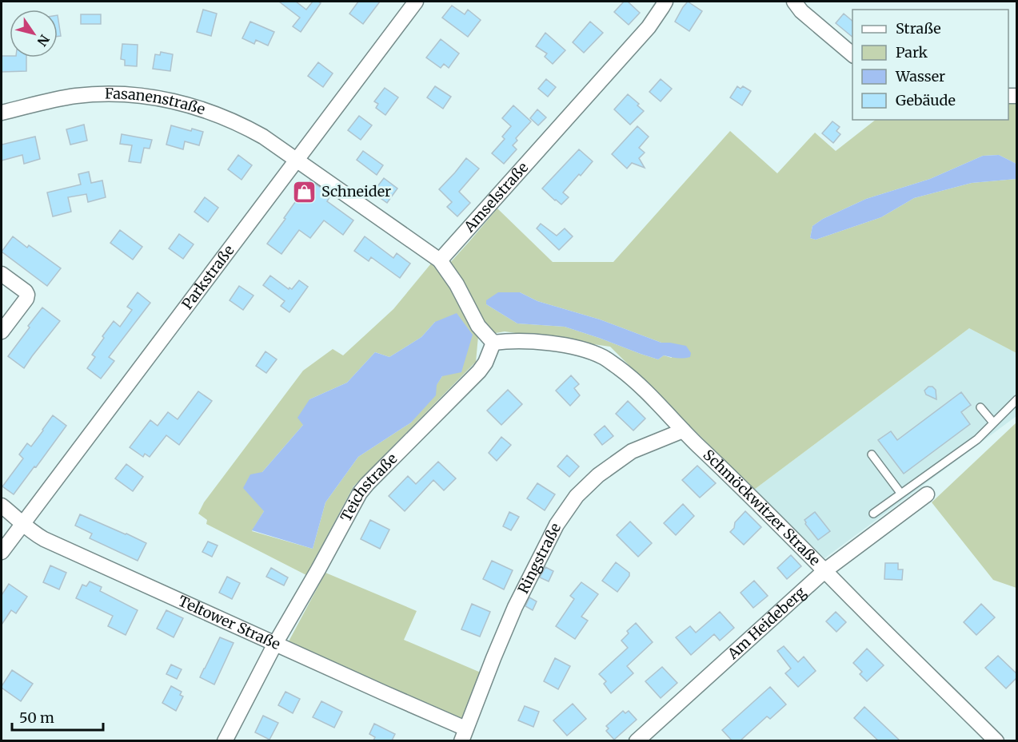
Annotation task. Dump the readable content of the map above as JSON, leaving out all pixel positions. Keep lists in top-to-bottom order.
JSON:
{
  "streets": {
    "street": [
      "Fasanenstraße",
      "Amselstraße",
      "Parkstraße",
      "Teichstraße",
      "Schmöckwitzer Straße",
      "Ringstraße",
      "Teltower Straße",
      "Am Heideberg"
    ]
  },
  "crossings": [
    ["Fasanenstraße", "Parkstraße"],
    ["Parkstraße", "Teltower Straße"],
    ["Teichstraße", "Schmöckwitzer Straße"],
    ["Teichstraße", "Teltower Straße"],
    ["Schmöckwitzer Straße", "Ringstraße"],
    ["Schmöckwitzer Straße", "Am Heideberg"],
    ["Ringstraße", "Teltower Straße"]
  ],
  "places": {
    "shop": ["Schneider"]
  },
  "legend": [
    "Straße",
    "Park",
    "Wasser",
    "Gebäude"
  ],
  "scale_bar": "50 m",
  "north": "bottom right"
}
